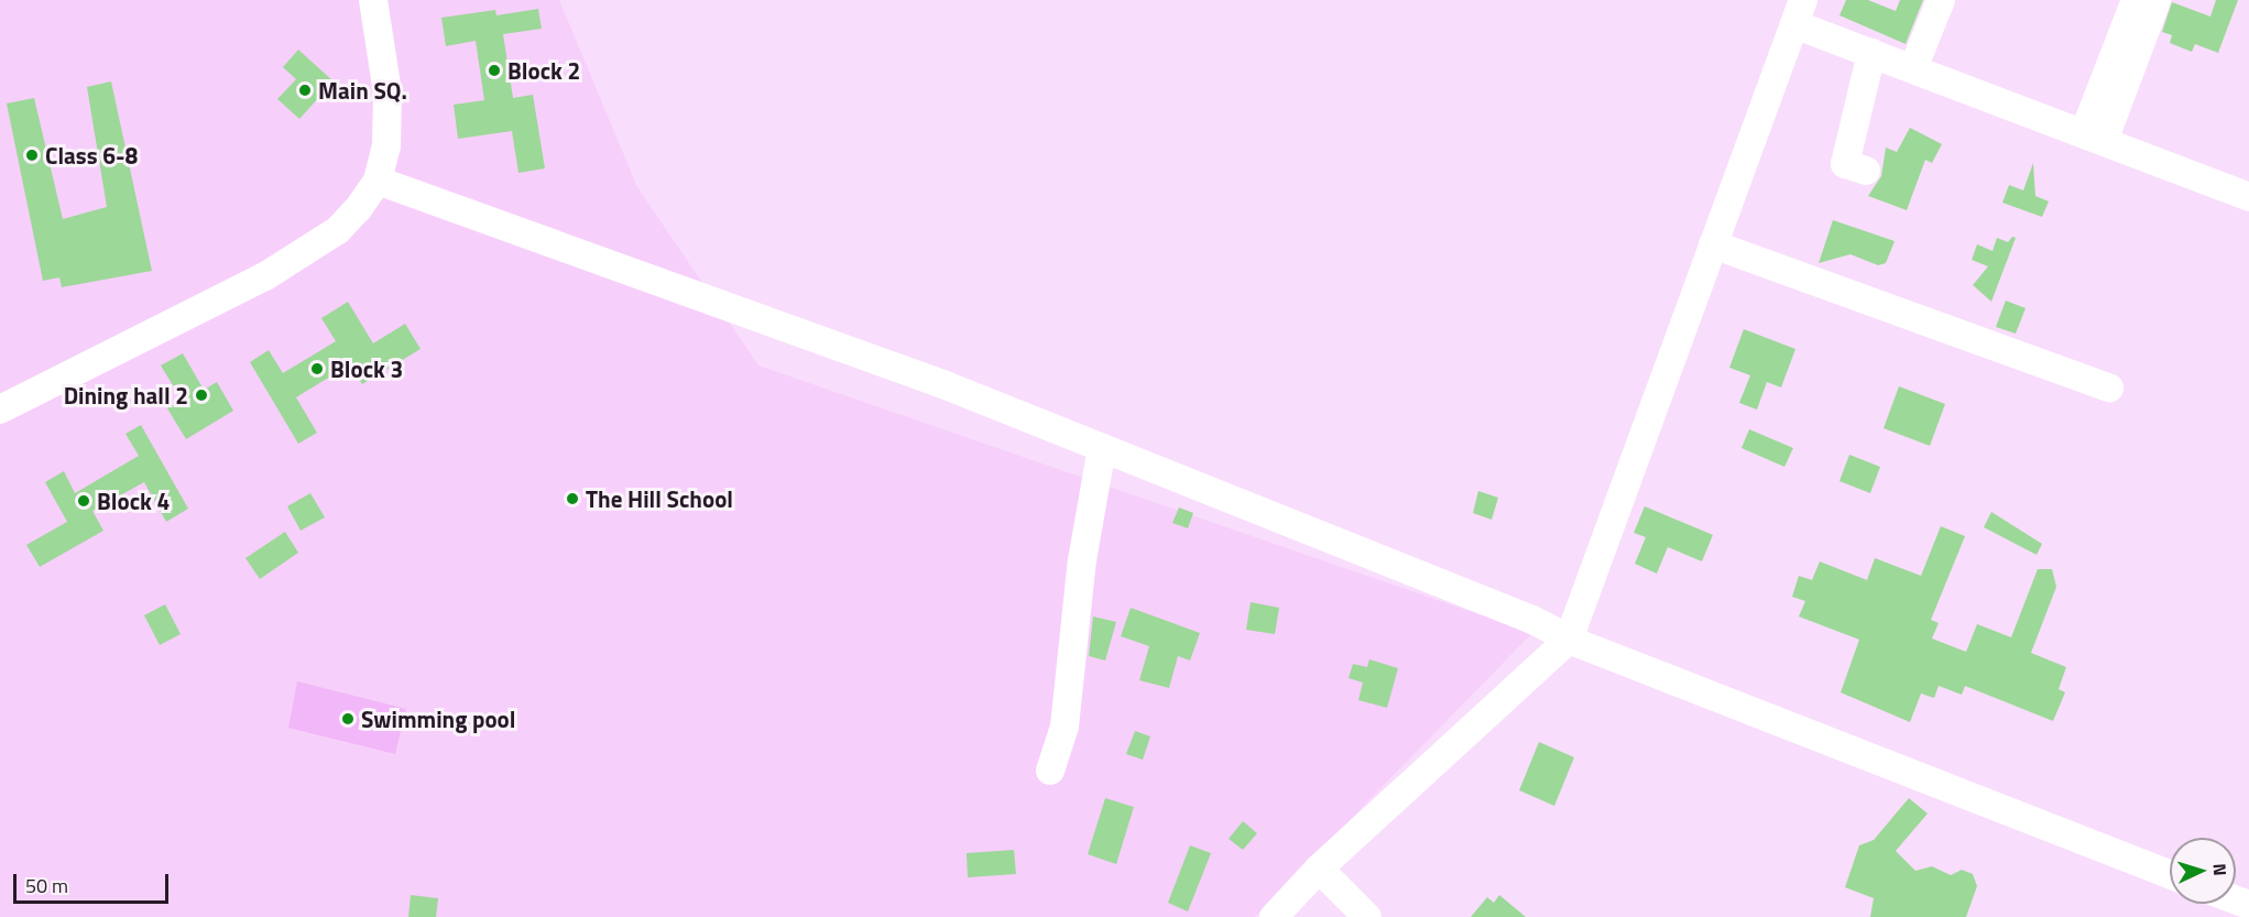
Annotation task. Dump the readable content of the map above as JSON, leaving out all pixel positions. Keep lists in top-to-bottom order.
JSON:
{
  "places": [
    "Block 2",
    "Main SQ.",
    "Class 6-8",
    "Block 3",
    "Dining hall 2",
    "The Hill School",
    "Block 4",
    "Swimming pool"
  ],
  "scale_bar": "50 m",
  "north": "right"
}
